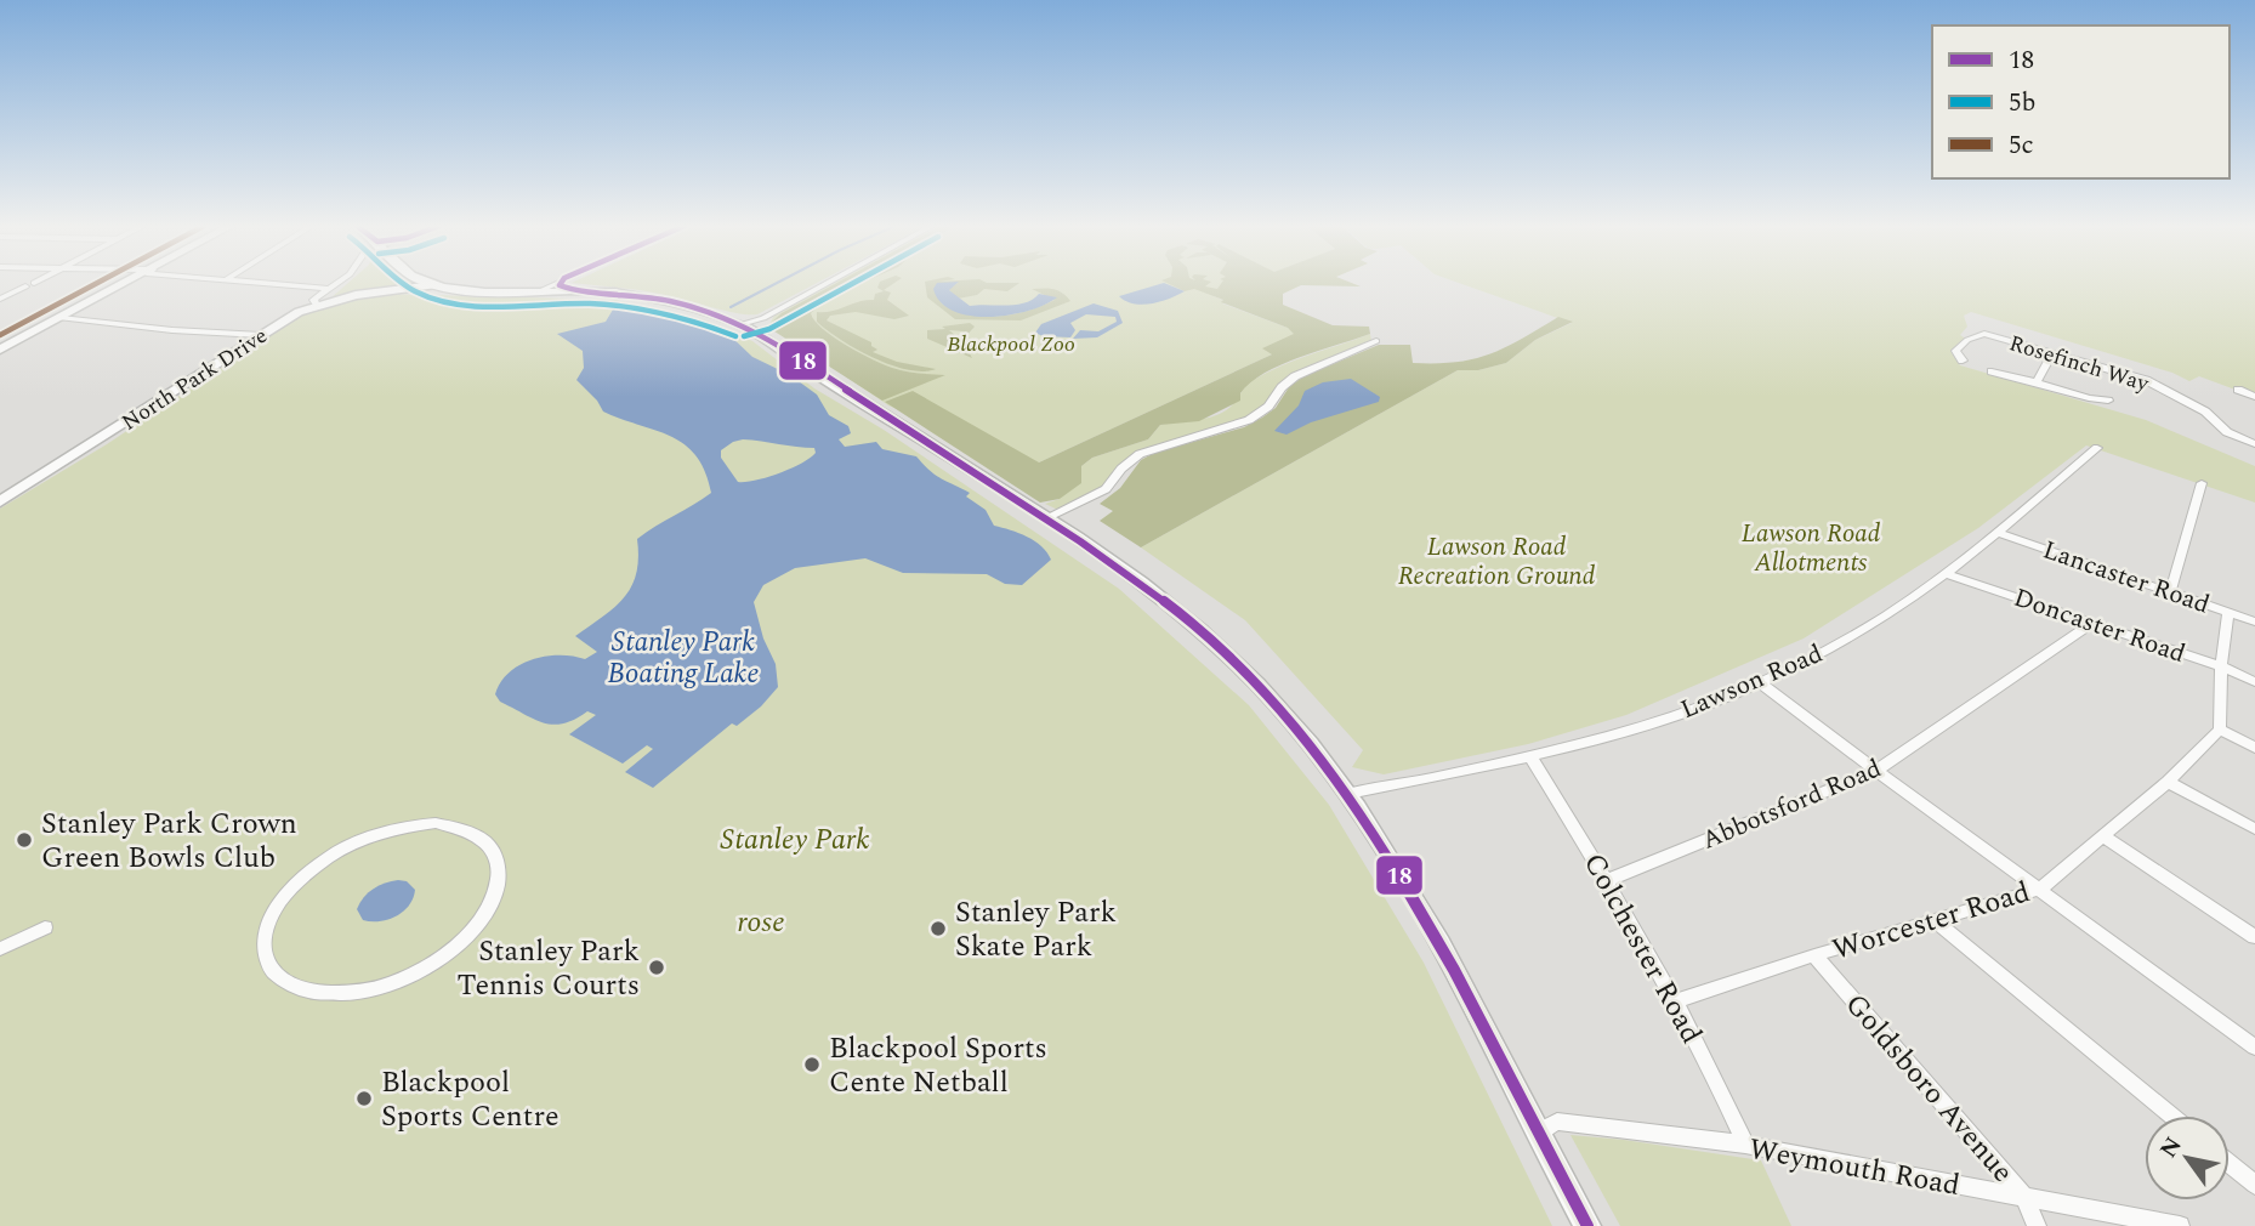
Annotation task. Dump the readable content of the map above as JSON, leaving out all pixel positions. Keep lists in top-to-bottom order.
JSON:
{
  "streets": {
    "main road": ["North Park Drive"],
    "street": [
      "Rosefinch Way",
      "Lancaster Road",
      "Doncaster Road",
      "Lawson Road",
      "Abbotsford Road",
      "Worcester Road",
      "Colchester Road",
      "Goldsboro Avenue",
      "Weymouth Road"
    ]
  },
  "crossings": [
    ["Lancaster Road", "Lawson Road"],
    ["Doncaster Road", "Lawson Road"],
    ["Doncaster Road", "Abbotsford Road"],
    ["Lawson Road", "Colchester Road"],
    ["Abbotsford Road", "Colchester Road"],
    ["Worcester Road", "Colchester Road"],
    ["Worcester Road", "Goldsboro Avenue"],
    ["Colchester Road", "Weymouth Road"],
    ["Goldsboro Avenue", "Weymouth Road"]
  ],
  "water": ["Stanley Park Boating Lake"],
  "parks": [
    "Blackpool Zoo",
    "Lawson Road Allotments",
    "Lawson Road Recreation Ground",
    "Stanley Park",
    "rose"
  ],
  "places": [
    "Stanley Park Crown Green Bowls Club",
    "Stanley Park Skate Park",
    "Stanley Park Tennis Courts",
    "Blackpool Sports Cente Netball",
    "Blackpool Sports Centre"
  ],
  "lines": ["transit line 18", "transit line 5b", "transit line 5c"],
  "legend": ["18", "5b", "5c"],
  "north": "top left"
}
